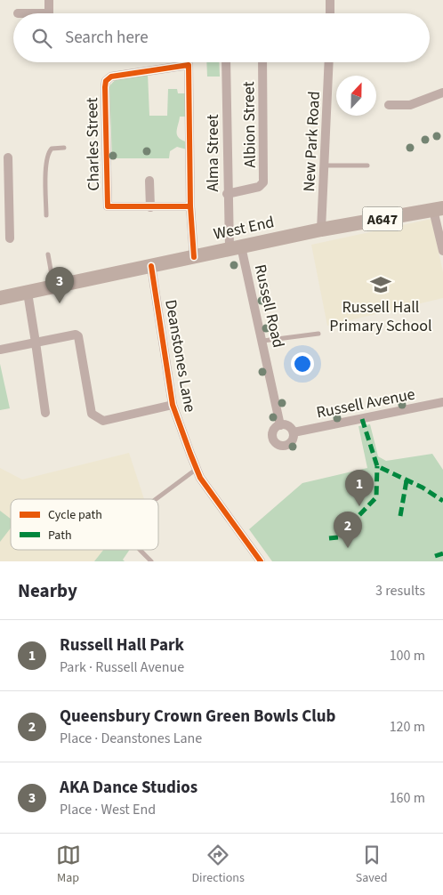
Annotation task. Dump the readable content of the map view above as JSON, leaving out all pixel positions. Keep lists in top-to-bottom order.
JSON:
{
  "streets": {
    "main road": ["A647", "West End"],
    "street": [
      "Albion Street",
      "New Park Road",
      "Charles Street",
      "Alma Street",
      "Russell Road",
      "Deanstones Lane",
      "Russell Avenue"
    ]
  },
  "crossings": [
    ["Albion Street", "Alma Street"],
    ["New Park Road", "West End"],
    ["Alma Street", "West End"],
    ["Alma Street", "Russell Road"],
    ["West End", "Russell Road"],
    ["West End", "Deanstones Lane"],
    ["Russell Road", "Russell Avenue"]
  ],
  "places": {
    "school or university": ["Russell Hall Primary School"]
  },
  "legend": ["Cycle path", "Path"],
  "north": "top",
  "page": {
    "search": "Search here",
    "pins": ["3", "1", "2"],
    "heading": ["Nearby", "3 results"],
    "list": [
      {
        "mark": "1",
        "name": "Russell Hall Park",
        "note": "Park · Russell Avenue",
        "value": "100 m"
      },
      {
        "mark": "2",
        "name": "Queensbury Crown Green Bowls Club",
        "note": "Place · Deanstones Lane",
        "value": "120 m"
      },
      {
        "mark": "3",
        "name": "AKA Dance Studios",
        "note": "Place · West End",
        "value": "160 m"
      }
    ],
    "nav": ["Map", "Directions", "Saved"]
  }
}
